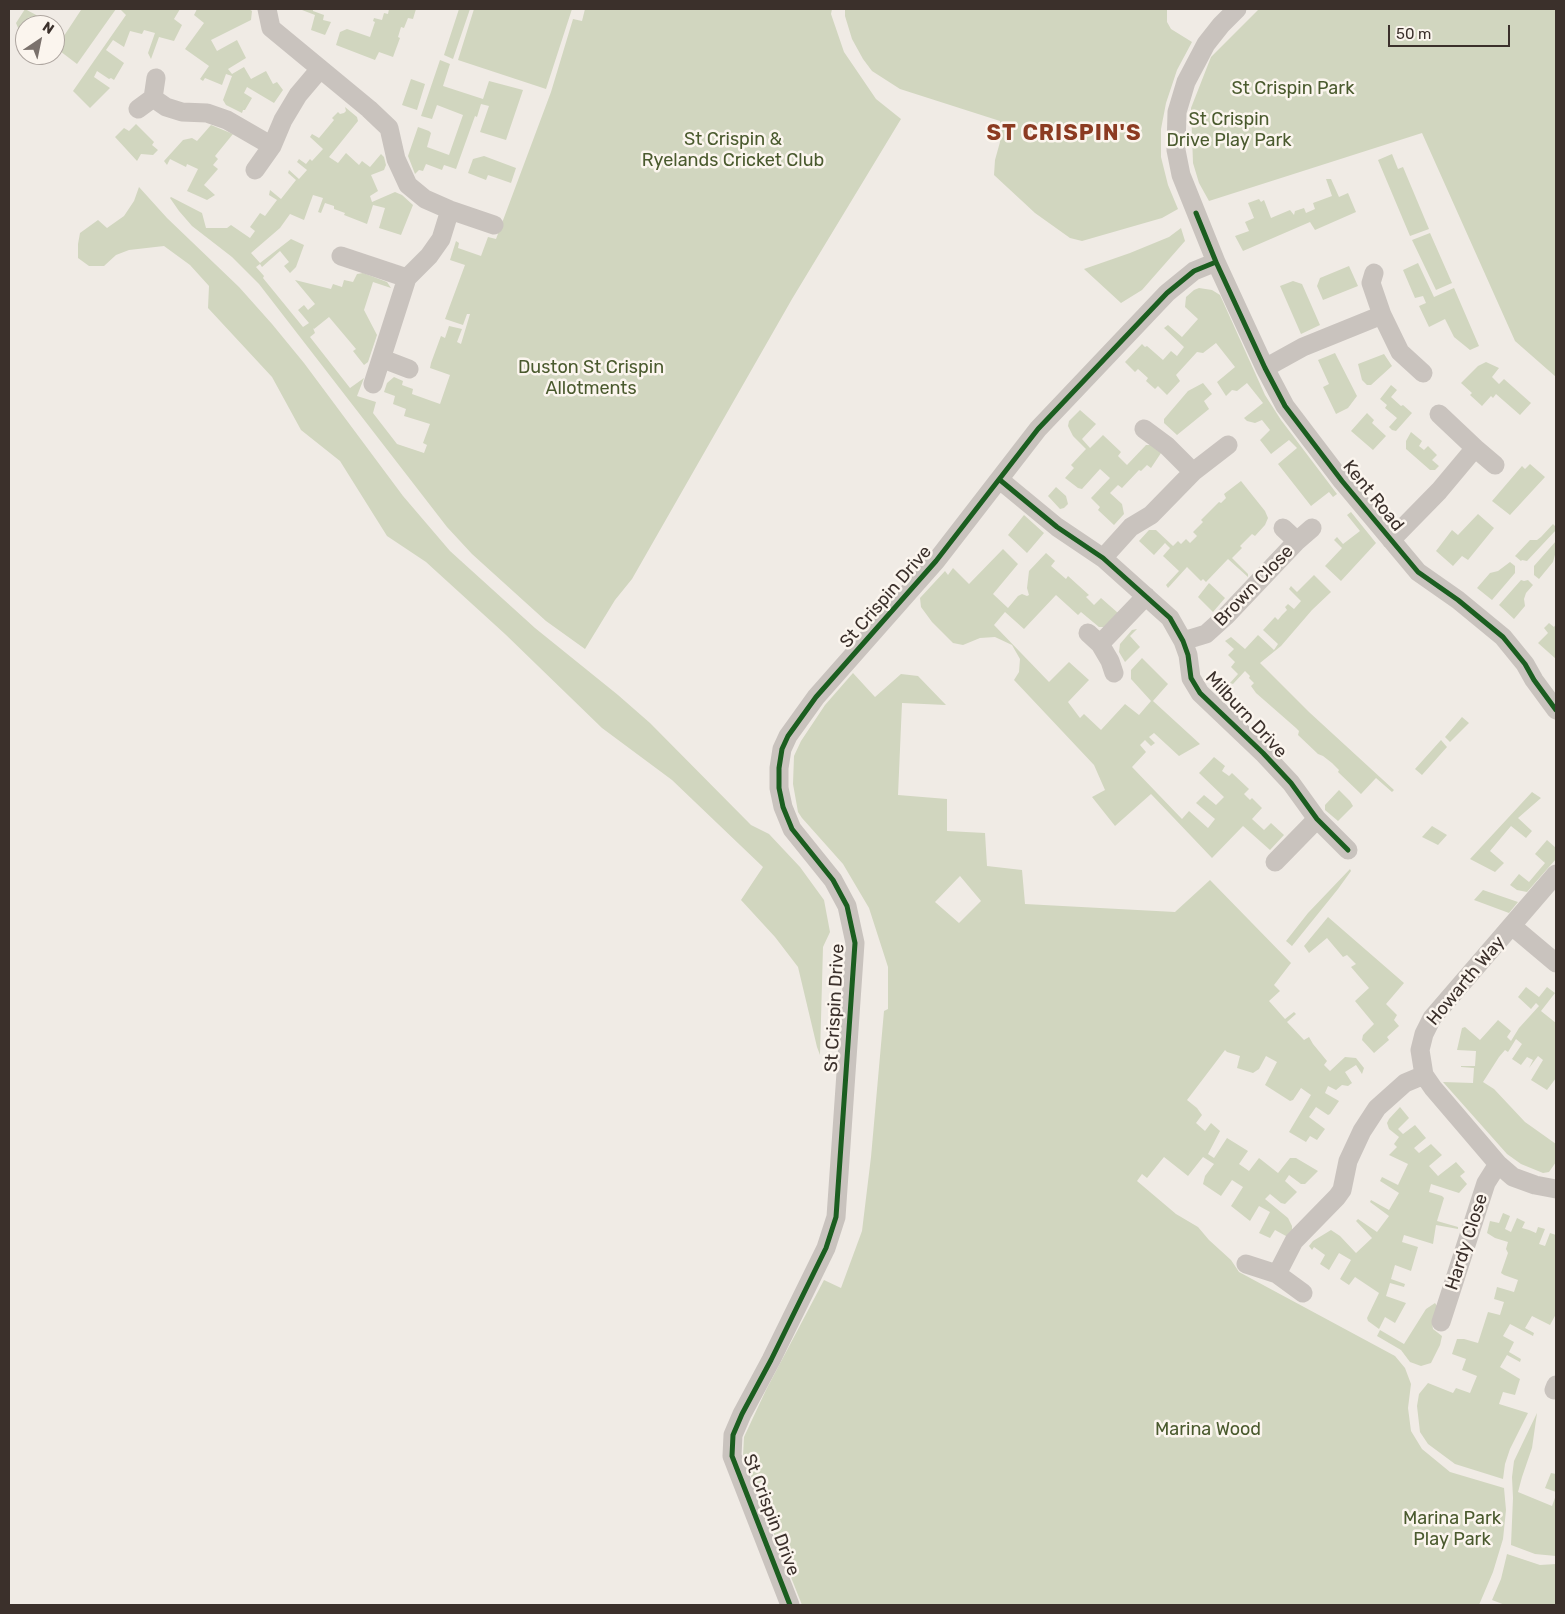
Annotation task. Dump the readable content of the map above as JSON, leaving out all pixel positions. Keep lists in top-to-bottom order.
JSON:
{
  "streets": {
    "street": [
      "Kent Road",
      "Brown Close",
      "St Crispin Drive",
      "Milburn Drive",
      "Howarth Way",
      "Hardy Close"
    ]
  },
  "crossings": [
    ["Kent Road", "St Crispin Drive"],
    ["Brown Close", "Milburn Drive"],
    ["St Crispin Drive", "Milburn Drive"],
    ["Howarth Way", "Hardy Close"]
  ],
  "districts": ["ST CRISPIN'S"],
  "parks": [
    "St Crispin Park",
    "St Crispin Drive Play Park",
    "St Crispin & Ryelands Cricket Club",
    "Duston St Crispin Allotments",
    "Marina Wood",
    "Marina Park Play Park"
  ],
  "scale_bar": "50 m",
  "north": "top right"
}
